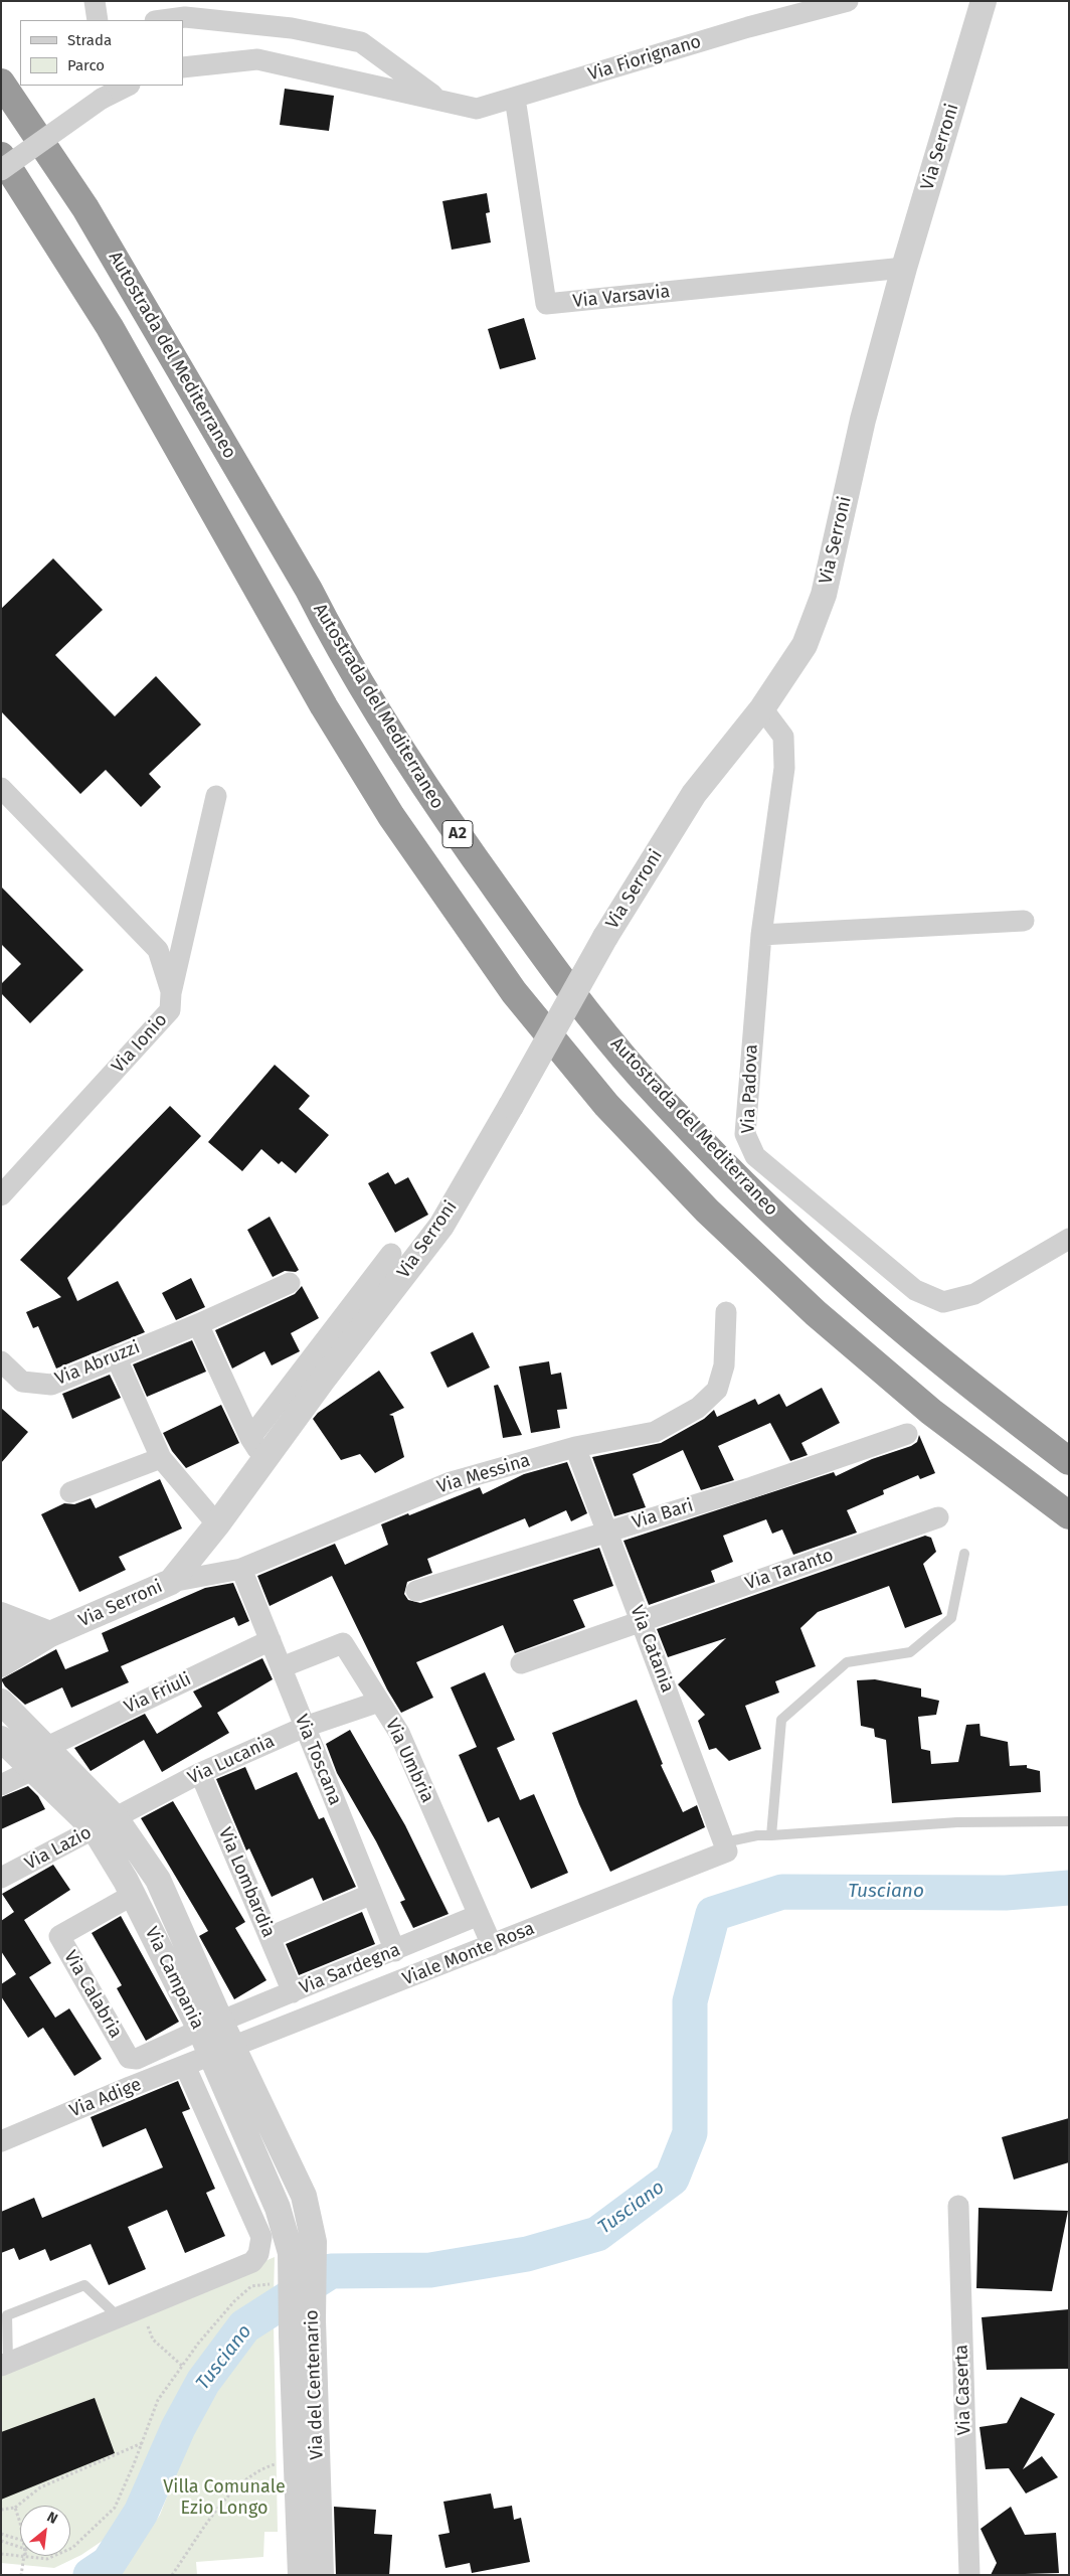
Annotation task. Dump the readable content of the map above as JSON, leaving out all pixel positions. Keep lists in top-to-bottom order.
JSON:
{
  "streets": {
    "highway": ["Autostrada del Mediterraneo", "A2"],
    "street": [
      "Via Fiorignano",
      "Via Serroni",
      "Via Varsavia",
      "Via Ionio",
      "Via Padova",
      "Via Abruzzi",
      "Via Messina",
      "Via Bari",
      "Via Taranto",
      "Via Catania",
      "Via Friuli",
      "Via Lucania",
      "Via Toscana",
      "Via Umbria",
      "Via Lazio",
      "Via Lombardia",
      "Viale Monte Rosa",
      "Via Sardegna",
      "Via Campania",
      "Via Calabria",
      "Via Adige",
      "Via del Centenario",
      "Via Caserta"
    ]
  },
  "crossings": [
    ["Via Fiorignano", "Via Varsavia"],
    ["Via Serroni", "Via Varsavia"],
    ["Via Serroni", "Via Padova"],
    ["Via Serroni", "Via Messina"],
    ["Via Messina", "Via Catania"],
    ["Via Messina", "Via Toscana"],
    ["Via Bari", "Via Catania"],
    ["Via Taranto", "Via Catania"],
    ["Via Catania", "Viale Monte Rosa"],
    ["Via Friuli", "Via Toscana"],
    ["Via Friuli", "Via Campania"],
    ["Via Lucania", "Via Toscana"],
    ["Via Lucania", "Via Umbria"],
    ["Via Lucania", "Via Lazio"],
    ["Via Lucania", "Via Lombardia"],
    ["Via Lucania", "Via Campania"],
    ["Via Toscana", "Via Umbria"],
    ["Via Toscana", "Via Sardegna"],
    ["Via Umbria", "Viale Monte Rosa"],
    ["Via Umbria", "Via Sardegna"],
    ["Via Lazio", "Via Campania"],
    ["Via Lombardia", "Via Sardegna"],
    ["Viale Monte Rosa", "Via Campania"],
    ["Viale Monte Rosa", "Via Adige"],
    ["Via Sardegna", "Via Campania"],
    ["Via Sardegna", "Via Calabria"],
    ["Via Campania", "Via Calabria"],
    ["Via Campania", "Via Adige"],
    ["Via Campania", "Via del Centenario"]
  ],
  "water": ["Tusciano"],
  "parks": ["Villa Comunale Ezio Longo"],
  "legend": ["Strada", "Parco"],
  "north": "top right"
}
